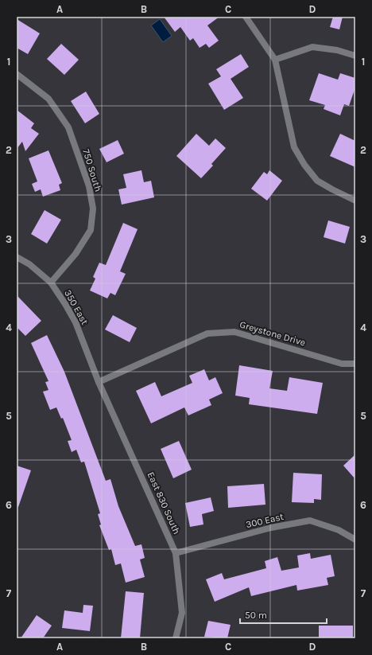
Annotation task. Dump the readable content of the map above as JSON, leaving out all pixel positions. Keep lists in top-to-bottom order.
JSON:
{
  "streets": {
    "street": [
      "750 South",
      "350 East",
      "Greystone Drive",
      "East 830 South",
      "300 East"
    ]
  },
  "crossings": [
    ["750 South", "350 East"],
    ["350 East", "Greystone Drive"],
    ["350 East", "East 830 South"],
    ["Greystone Drive", "East 830 South"],
    ["East 830 South", "300 East"]
  ],
  "scale_bar": "50 m",
  "grid": {
    "columns": [
      "A",
      "B",
      "C",
      "D"
    ],
    "rows": [
      "1",
      "2",
      "3",
      "4",
      "5",
      "6",
      "7"
    ]
  }
}
